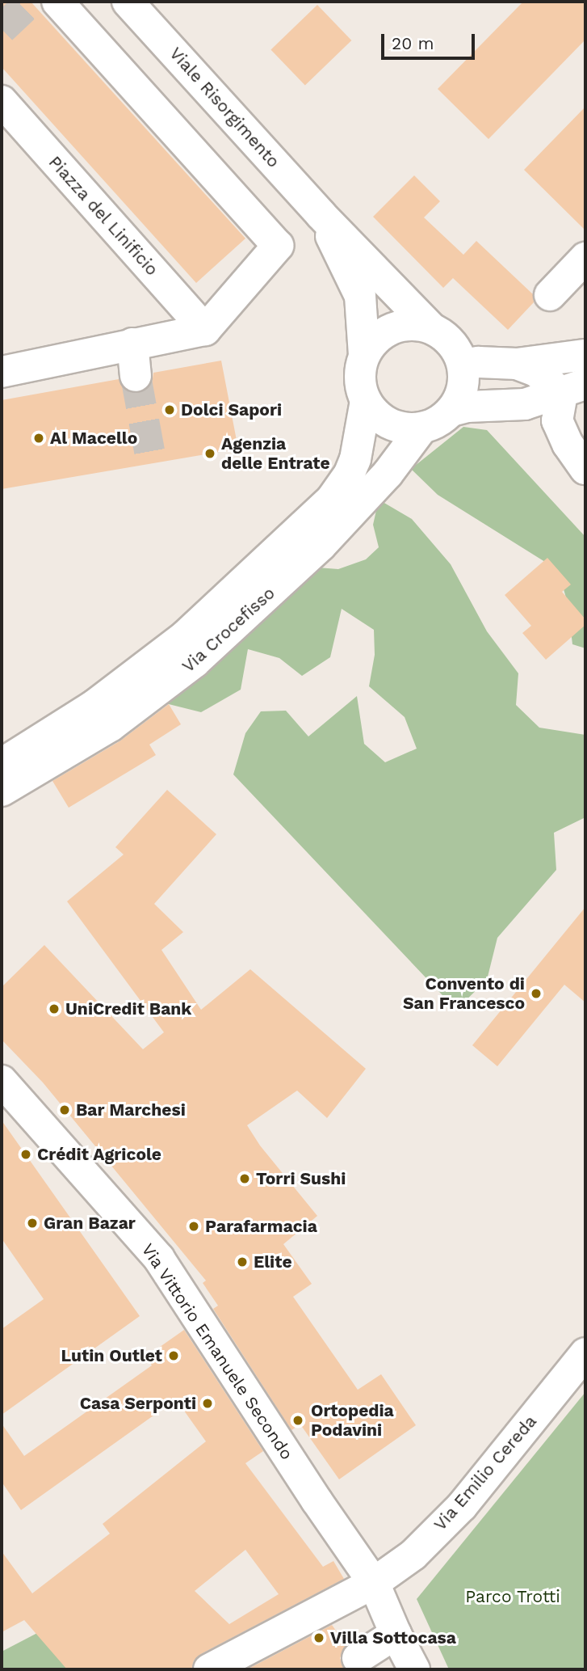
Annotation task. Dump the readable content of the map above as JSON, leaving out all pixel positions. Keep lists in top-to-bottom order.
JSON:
{
  "streets": {
    "street": [
      "Viale Risorgimento",
      "Piazza del Linificio",
      "Via Crocefisso",
      "Via Vittorio Emanuele Secondo",
      "Via Emilio Cereda"
    ]
  },
  "crossings": [
    ["Viale Risorgimento", "Via Crocefisso"],
    ["Via Vittorio Emanuele Secondo", "Via Emilio Cereda"]
  ],
  "parks": ["Parco Trotti"],
  "places": [
    "Dolci Sapori",
    "Al Macello",
    "Agenzia delle Entrate",
    "Convento di San Francesco",
    "UniCredit Bank",
    "Bar Marchesi",
    "Crédit Agricole",
    "Torri Sushi",
    "Gran Bazar",
    "Parafarmacia",
    "Elite",
    "Lutin Outlet",
    "Casa Serponti",
    "Ortopedia Podavini",
    "Villa Sottocasa"
  ],
  "scale_bar": "20 m"
}
